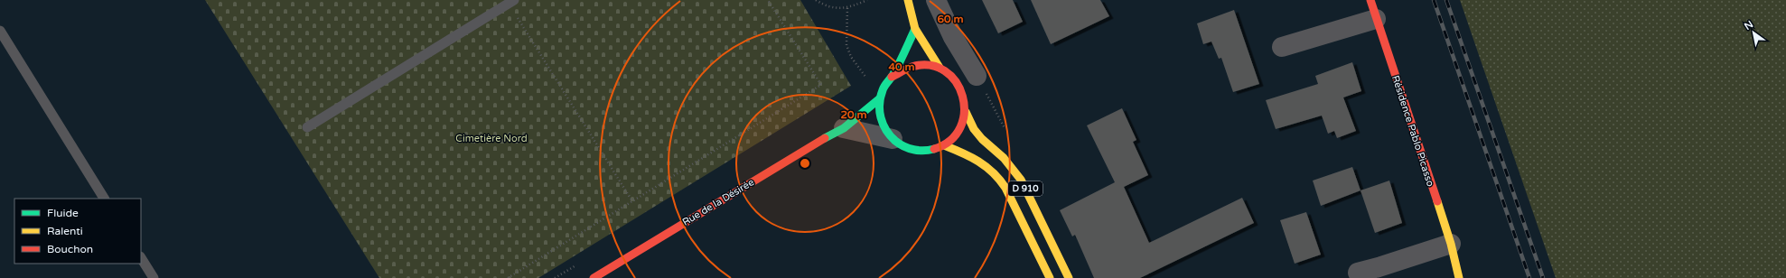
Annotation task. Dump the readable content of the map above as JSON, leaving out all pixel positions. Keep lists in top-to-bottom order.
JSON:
{
  "streets": {
    "main road": ["Résidence Pablo Picasso", "D 910", "Rue de la Désirée"]
  },
  "crossings": [
    ["D 910", "Rue de la Désirée"]
  ],
  "parks": ["Cimetière Nord"],
  "legend": ["Fluide", "Ralenti", "Bouchon"],
  "north": "top left",
  "rings": ["60 m", "40 m", "20 m"]
}
